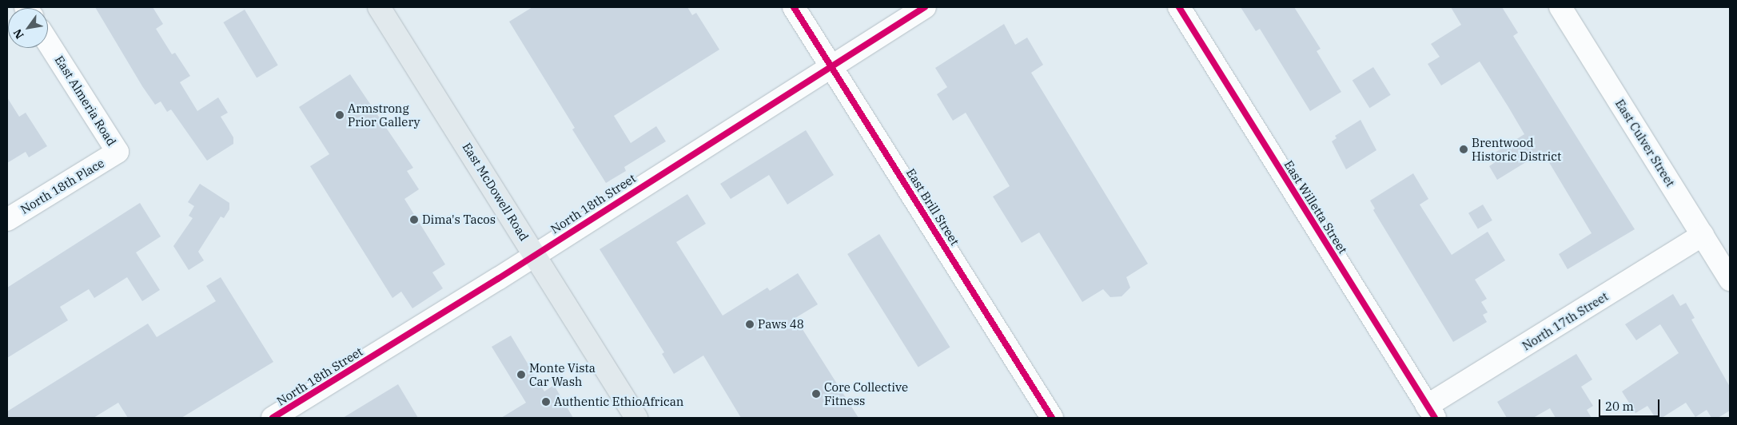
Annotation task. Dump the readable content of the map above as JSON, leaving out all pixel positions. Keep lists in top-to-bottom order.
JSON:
{
  "streets": {
    "main road": ["East McDowell Road"],
    "street": [
      "East Almeria Road",
      "East Culver Street",
      "North 18th Place",
      "North 18th Street",
      "East Brill Street",
      "East Willetta Street",
      "North 17th Street"
    ]
  },
  "crossings": [
    ["East Almeria Road", "North 18th Place"],
    ["East Culver Street", "North 17th Street"],
    ["East McDowell Road", "North 18th Street"],
    ["North 18th Street", "East Brill Street"],
    ["East Willetta Street", "North 17th Street"]
  ],
  "places": [
    "Armstrong Prior Gallery",
    "Brentwood Historic District",
    "Dima's Tacos",
    "Paws 48",
    "Monte Vista Car Wash",
    "Core Collective Fitness",
    "Authentic EthioAfrican"
  ],
  "scale_bar": "20 m",
  "north": "bottom left"
}
